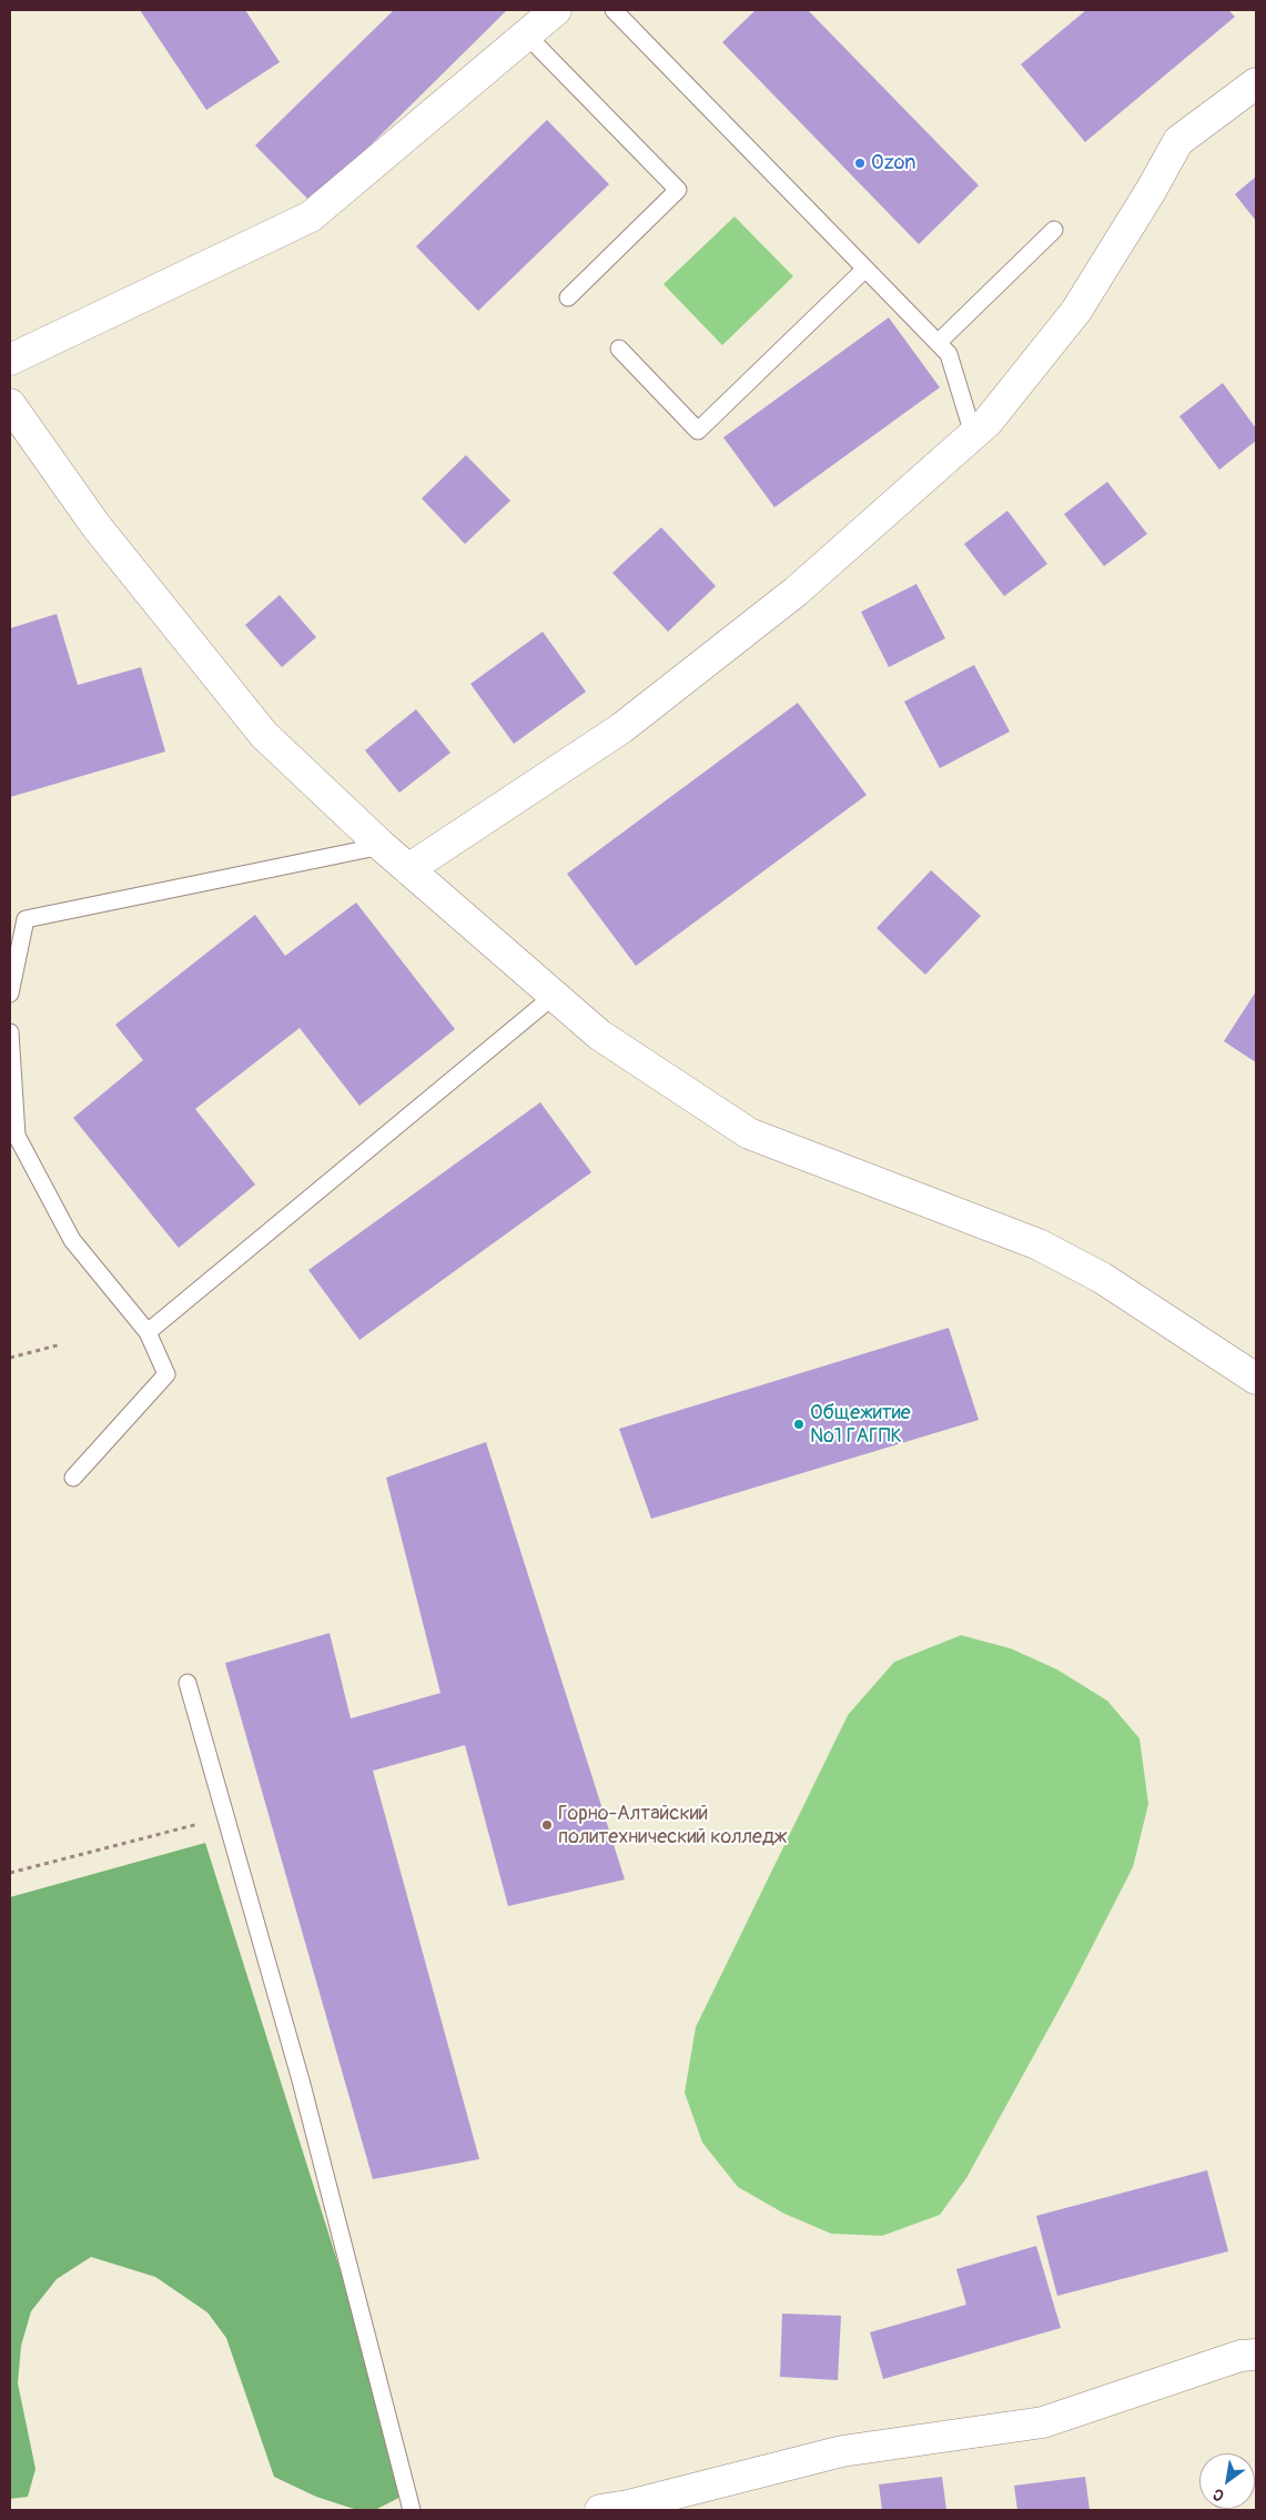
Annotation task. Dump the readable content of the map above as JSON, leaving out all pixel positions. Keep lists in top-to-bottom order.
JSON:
{
  "places": ["Ozon", "Общежитие №1 ГАГПК", "Горно-Алтайский политехнический колледж"],
  "north": "bottom left"
}
